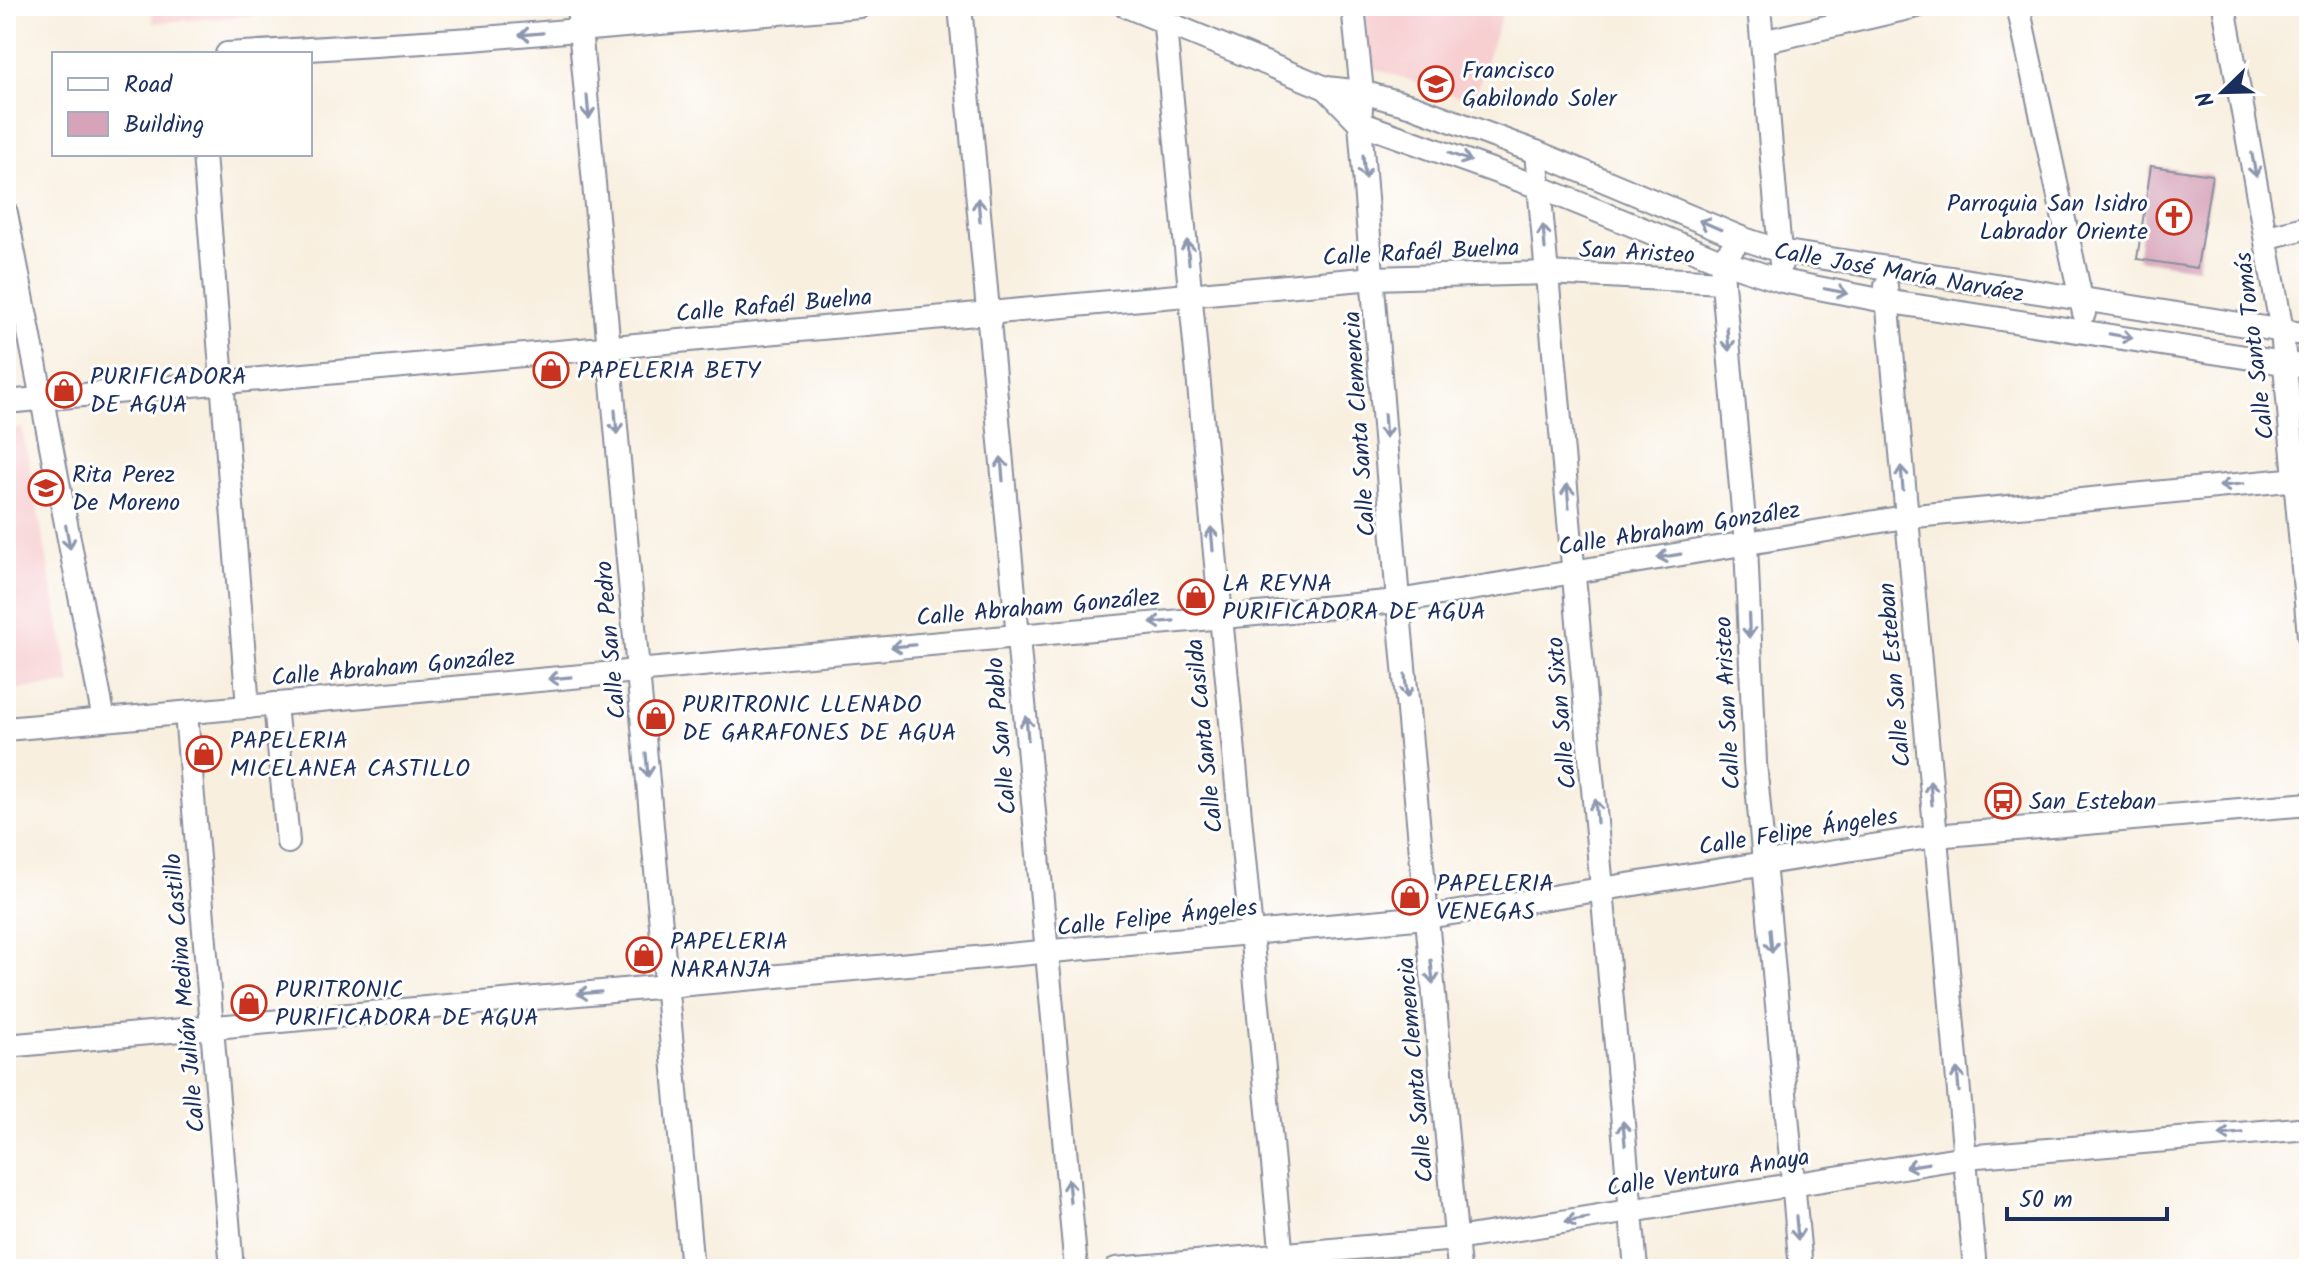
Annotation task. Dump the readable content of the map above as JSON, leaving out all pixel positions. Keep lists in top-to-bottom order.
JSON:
{
  "streets": {
    "street": [
      "Calle Rafaél Buelna",
      "San Aristeo",
      "Calle José María Narváez",
      "Calle Santo Tomás",
      "Calle Santa Clemencia",
      "Calle Abraham González",
      "Calle San Pedro",
      "Calle San Esteban",
      "Calle San Aristeo",
      "Calle San Sixto",
      "Calle San Pablo",
      "Calle Santa Casilda",
      "Calle Felipe Ángeles",
      "Calle Julián Medina Castillo",
      "Calle Ventura Anaya"
    ]
  },
  "crossings": [
    ["Calle Rafaél Buelna", "San Aristeo"],
    ["Calle Rafaél Buelna", "Calle Santa Clemencia"],
    ["Calle Rafaél Buelna", "Calle San Pedro"],
    ["Calle Rafaél Buelna", "Calle San Sixto"],
    ["Calle Rafaél Buelna", "Calle San Pablo"],
    ["Calle Rafaél Buelna", "Calle Santa Casilda"],
    ["San Aristeo", "Calle José María Narváez"],
    ["San Aristeo", "Calle San Aristeo"],
    ["San Aristeo", "Calle San Sixto"],
    ["Calle José María Narváez", "Calle Santo Tomás"],
    ["Calle José María Narváez", "Calle Santa Clemencia"],
    ["Calle José María Narváez", "Calle San Esteban"],
    ["Calle José María Narváez", "Calle San Aristeo"],
    ["Calle José María Narváez", "Calle San Sixto"],
    ["Calle José María Narváez", "Calle Santa Casilda"],
    ["Calle Santo Tomás", "Calle Abraham González"],
    ["Calle Santa Clemencia", "Calle Abraham González"],
    ["Calle Santa Clemencia", "Calle Felipe Ángeles"],
    ["Calle Santa Clemencia", "Calle Ventura Anaya"],
    ["Calle Abraham González", "Calle San Pedro"],
    ["Calle Abraham González", "Calle San Esteban"],
    ["Calle Abraham González", "Calle San Aristeo"],
    ["Calle Abraham González", "Calle San Sixto"],
    ["Calle Abraham González", "Calle San Pablo"],
    ["Calle Abraham González", "Calle Santa Casilda"],
    ["Calle Abraham González", "Calle Julián Medina Castillo"],
    ["Calle San Pedro", "Calle Felipe Ángeles"],
    ["Calle San Esteban", "Calle Felipe Ángeles"],
    ["Calle San Esteban", "Calle Ventura Anaya"],
    ["Calle San Aristeo", "Calle Felipe Ángeles"],
    ["Calle San Aristeo", "Calle Ventura Anaya"],
    ["Calle San Sixto", "Calle Felipe Ángeles"],
    ["Calle San Sixto", "Calle Ventura Anaya"],
    ["Calle San Pablo", "Calle Felipe Ángeles"],
    ["Calle Santa Casilda", "Calle Felipe Ángeles"],
    ["Calle Santa Casilda", "Calle Ventura Anaya"],
    ["Calle Felipe Ángeles", "Calle Julián Medina Castillo"]
  ],
  "one_way": [
    "Calle Santa Clemencia",
    "Calle Abraham González",
    "Calle San Pedro",
    "Calle San Esteban",
    "Calle San Aristeo",
    "Calle San Sixto",
    "Calle San Pablo",
    "Calle Santa Casilda",
    "Calle Ventura Anaya"
  ],
  "places": {
    "school or university": ["Francisco Gabilondo Soler", "Rita Perez De Moreno"],
    "church": ["Parroquia San Isidro Labrador Oriente"],
    "shop": [
      "PAPELERIA BETY",
      "PURIFICADORA DE AGUA",
      "LA REYNA PURIFICADORA DE AGUA",
      "PURITRONIC LLENADO DE GARAFONES DE AGUA",
      "PAPELERIA MICELANEA CASTILLO",
      "PAPELERIA VENEGAS",
      "PAPELERIA NARANJA",
      "PURITRONIC PURIFICADORA DE AGUA"
    ],
    "bus stop": ["San Esteban"]
  },
  "legend": ["Road", "Building"],
  "scale_bar": "50 m",
  "north": "bottom left"
}
